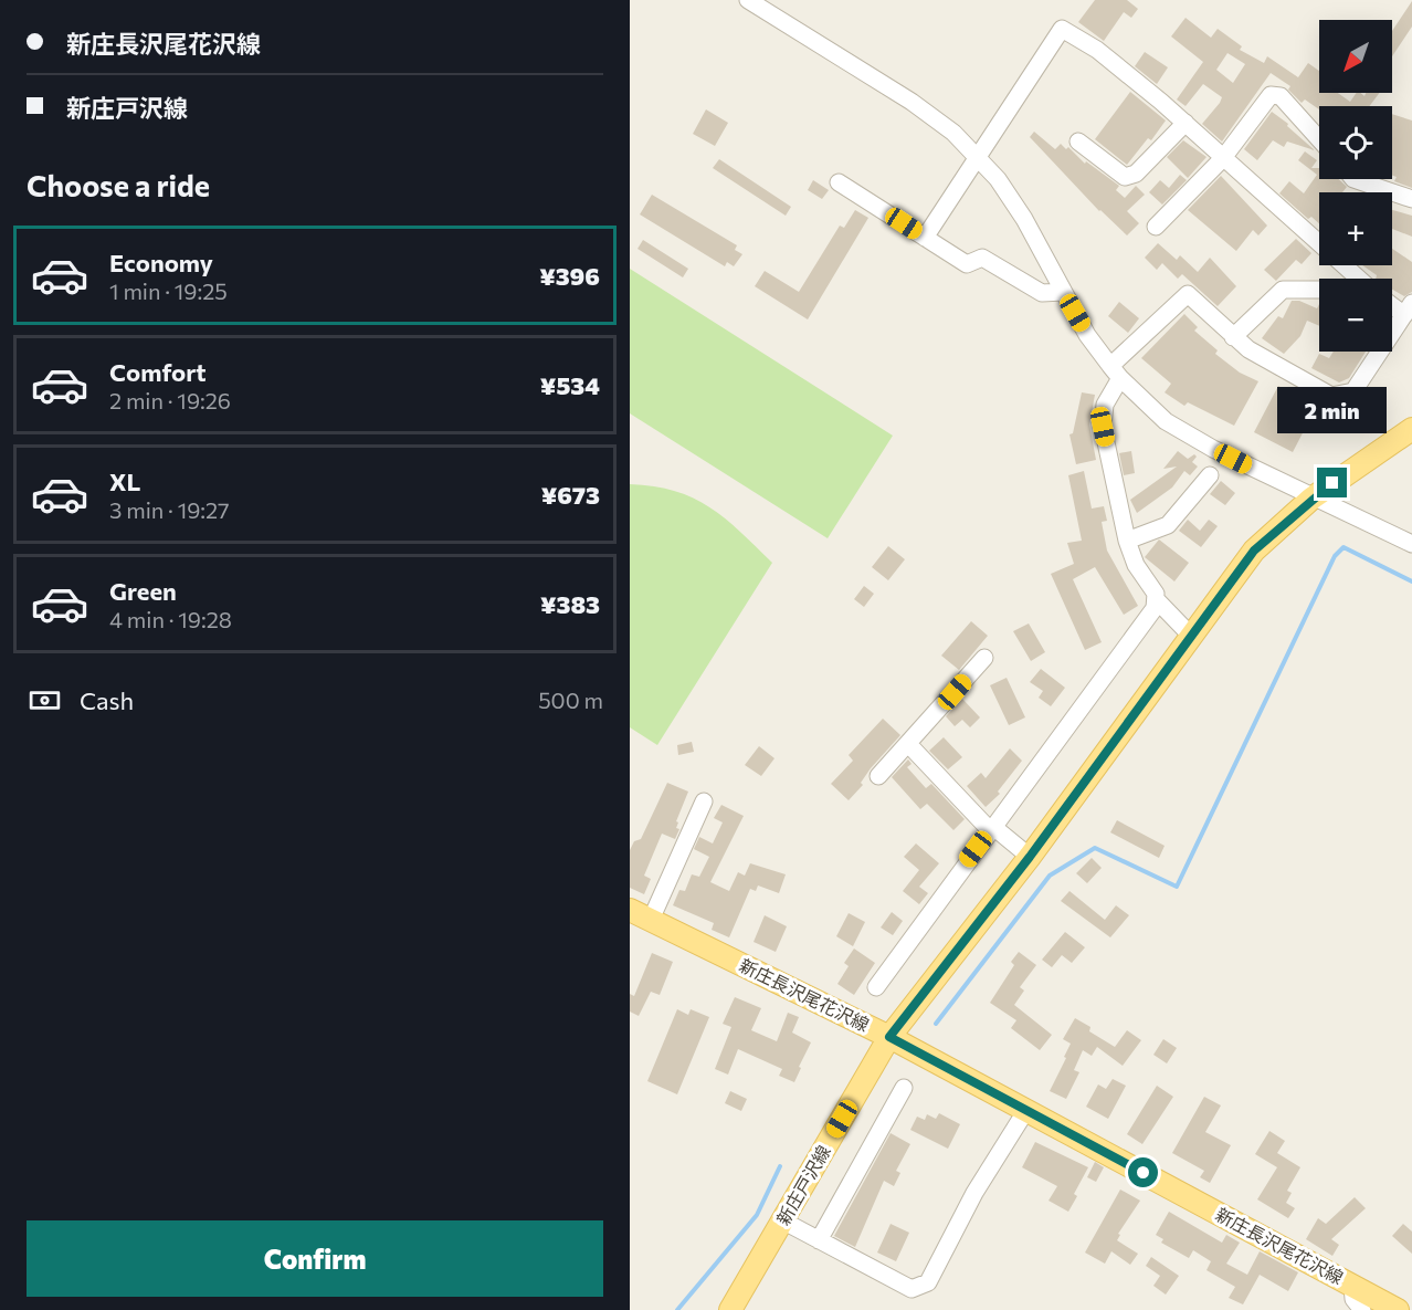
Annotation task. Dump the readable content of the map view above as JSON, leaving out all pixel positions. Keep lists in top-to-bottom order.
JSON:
{
  "streets": {
    "main road": ["新庄長沢尾花沢線", "新庄戸沢線"]
  },
  "crossings": [
    ["新庄長沢尾花沢線", "新庄戸沢線"]
  ],
  "north": "bottom left",
  "page": {
    "banner": ["新庄長沢尾花沢線", "新庄戸沢線"],
    "map_buttons": ["+", "−"],
    "heading": "Choose a ride",
    "list": [
      {
        "name": "Economy",
        "note": "1 min · 19:25",
        "value": "¥396"
      },
      {
        "name": "Comfort",
        "note": "2 min · 19:26",
        "value": "¥534"
      },
      {
        "name": "XL",
        "note": "3 min · 19:27",
        "value": "¥673"
      },
      {
        "name": "Green",
        "note": "4 min · 19:28",
        "value": "¥383"
      }
    ],
    "bubble": "2 min",
    "pay": ["Cash", "500 m"],
    "buttons": "Confirm"
  }
}
